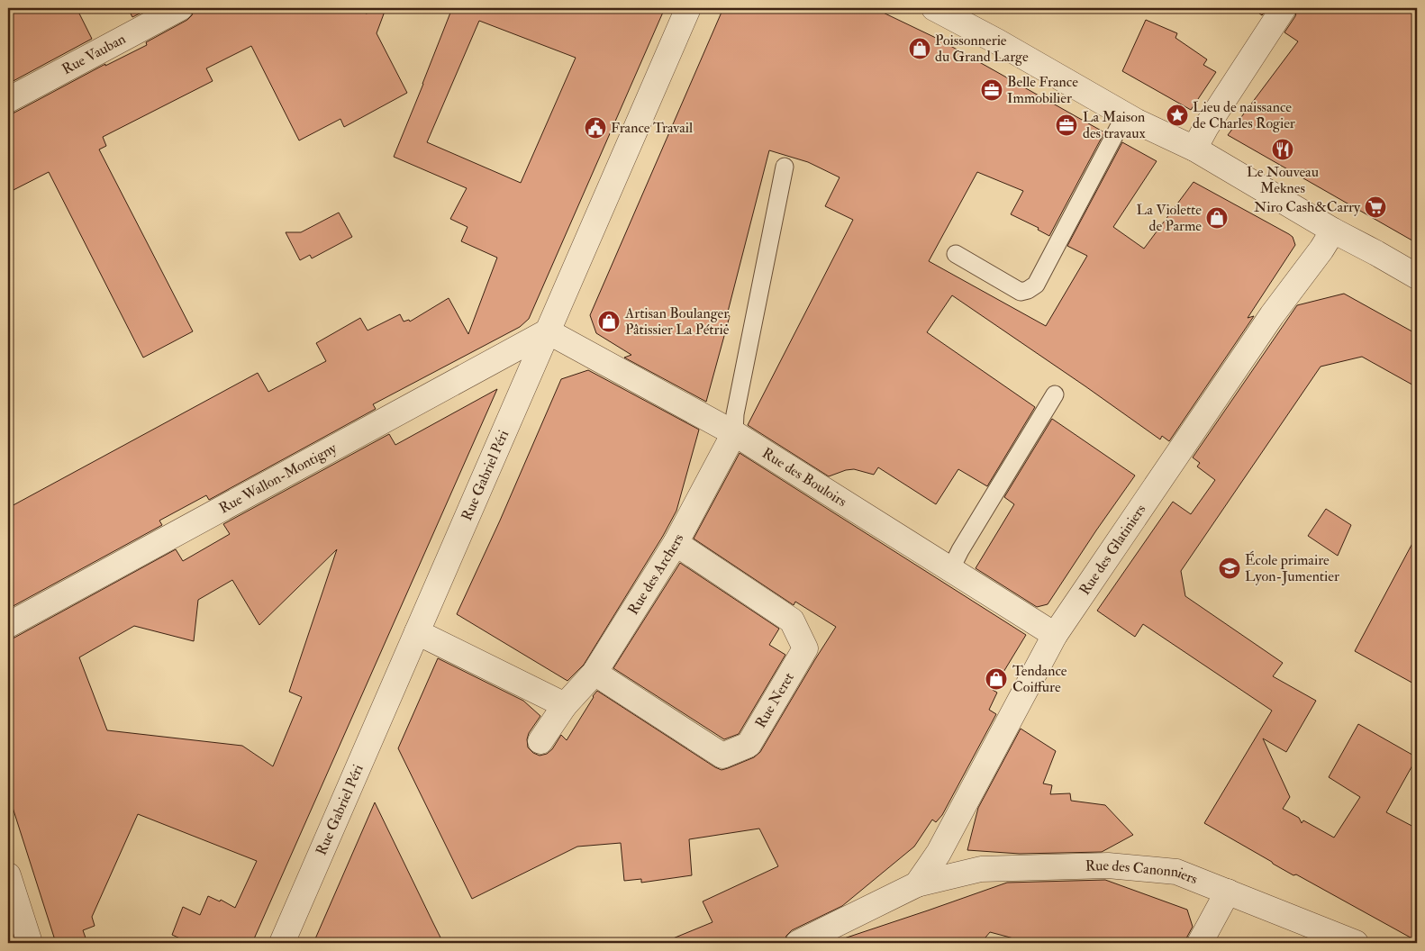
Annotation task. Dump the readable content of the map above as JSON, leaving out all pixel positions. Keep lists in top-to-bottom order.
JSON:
{
  "streets": {
    "street": [
      "Rue Vauban",
      "Rue Gabriel Péri",
      "Rue Wallon-Montigny",
      "Rue des Bouloirs",
      "Rue des Glatiniers",
      "Rue des Archers",
      "Rue Neret",
      "Rue des Canonniers"
    ]
  },
  "crossings": [
    ["Rue Gabriel Péri", "Rue Wallon-Montigny"],
    ["Rue Gabriel Péri", "Rue des Bouloirs"],
    ["Rue Wallon-Montigny", "Rue des Bouloirs"],
    ["Rue des Bouloirs", "Rue des Glatiniers"],
    ["Rue des Bouloirs", "Rue des Archers"],
    ["Rue des Glatiniers", "Rue des Canonniers"],
    ["Rue des Archers", "Rue Neret"]
  ],
  "places": {
    "shop": [
      "Poissonnerie du Grand Large",
      "La Violette de Parme",
      "Artisan Boulanger Pâtissier La Pétriė",
      "Tendance Coiffure"
    ],
    "office": ["Belle France Immobilier", "La Maison des travaux"],
    "place": ["Lieu de naissance de Charles Rogier"],
    "public building": ["France Travail"],
    "restaurant": ["Le Nouveau Meknes"],
    "supermarket": ["Niro Cash&Carry"],
    "school or university": ["École primaire Lyon-Jumentier"]
  }
}
